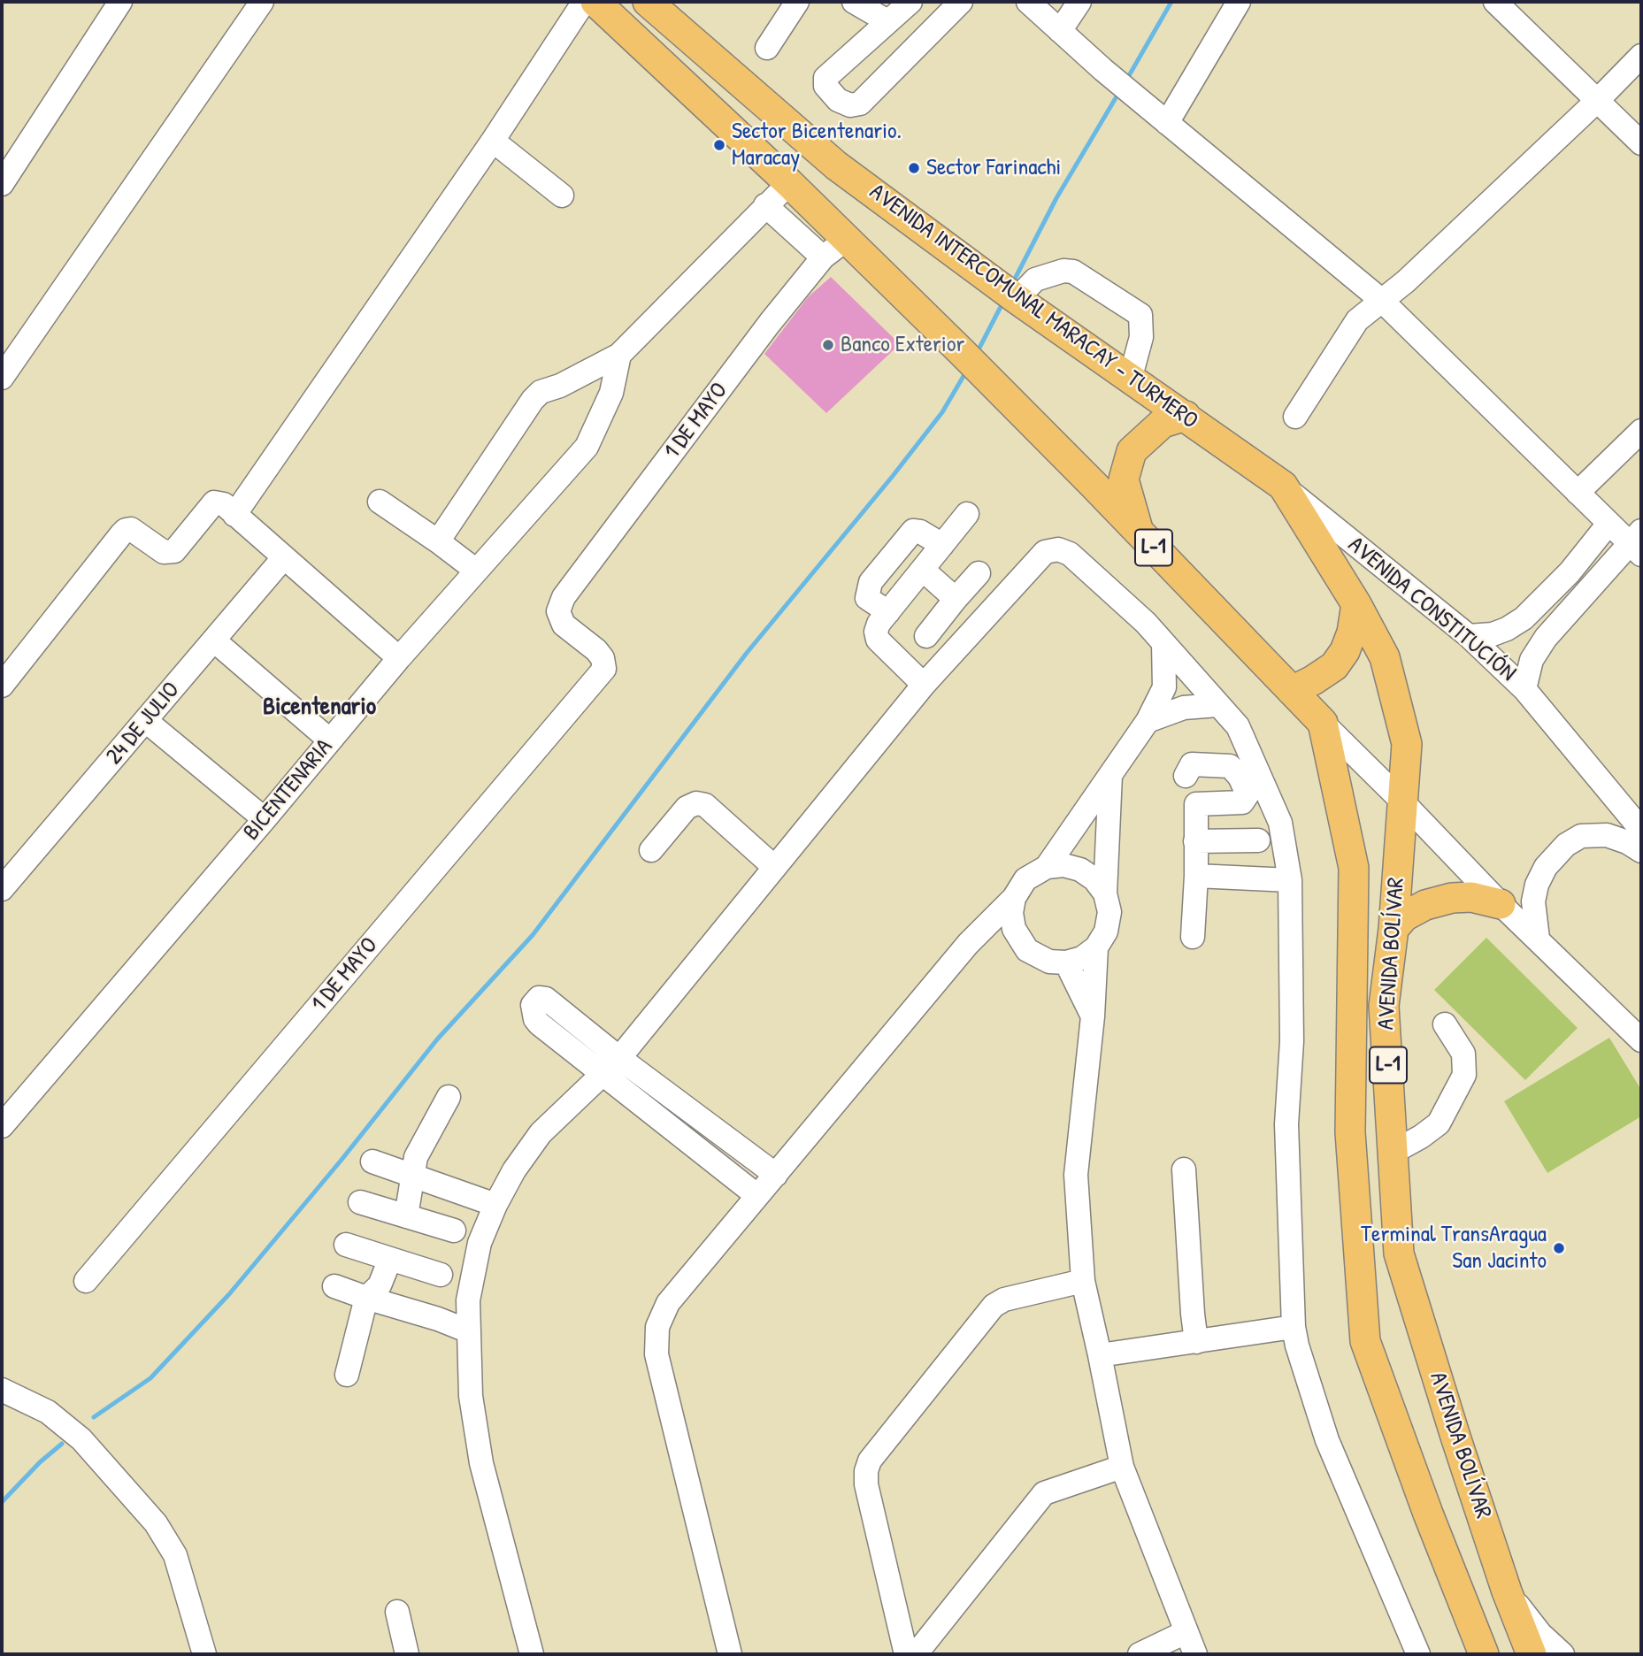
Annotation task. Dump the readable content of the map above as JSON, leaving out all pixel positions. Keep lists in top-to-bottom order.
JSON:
{
  "streets": {
    "main road": ["AVENIDA INTERCOMUNAL MARACAY - TURMERO", "L-1", "AVENIDA BOLÍVAR"],
    "street": [
      "1 DE MAYO",
      "AVENIDA CONSTITUCIÓN",
      "24 DE JULIO",
      "BICENTENARIA"
    ]
  },
  "crossings": [
    ["AVENIDA INTERCOMUNAL MARACAY - TURMERO", "AVENIDA CONSTITUCIÓN"],
    ["AVENIDA INTERCOMUNAL MARACAY - TURMERO", "AVENIDA BOLÍVAR"],
    ["1 DE MAYO", "L-1"],
    ["L-1", "AVENIDA BOLÍVAR"],
    ["AVENIDA CONSTITUCIÓN", "AVENIDA BOLÍVAR"]
  ],
  "districts": ["Bicentenario"],
  "places": [
    "Sector Bicentenario. Maracay",
    "Sector Farinachi",
    "Banco Exterior",
    "Terminal TransAragua San Jacinto"
  ]
}
